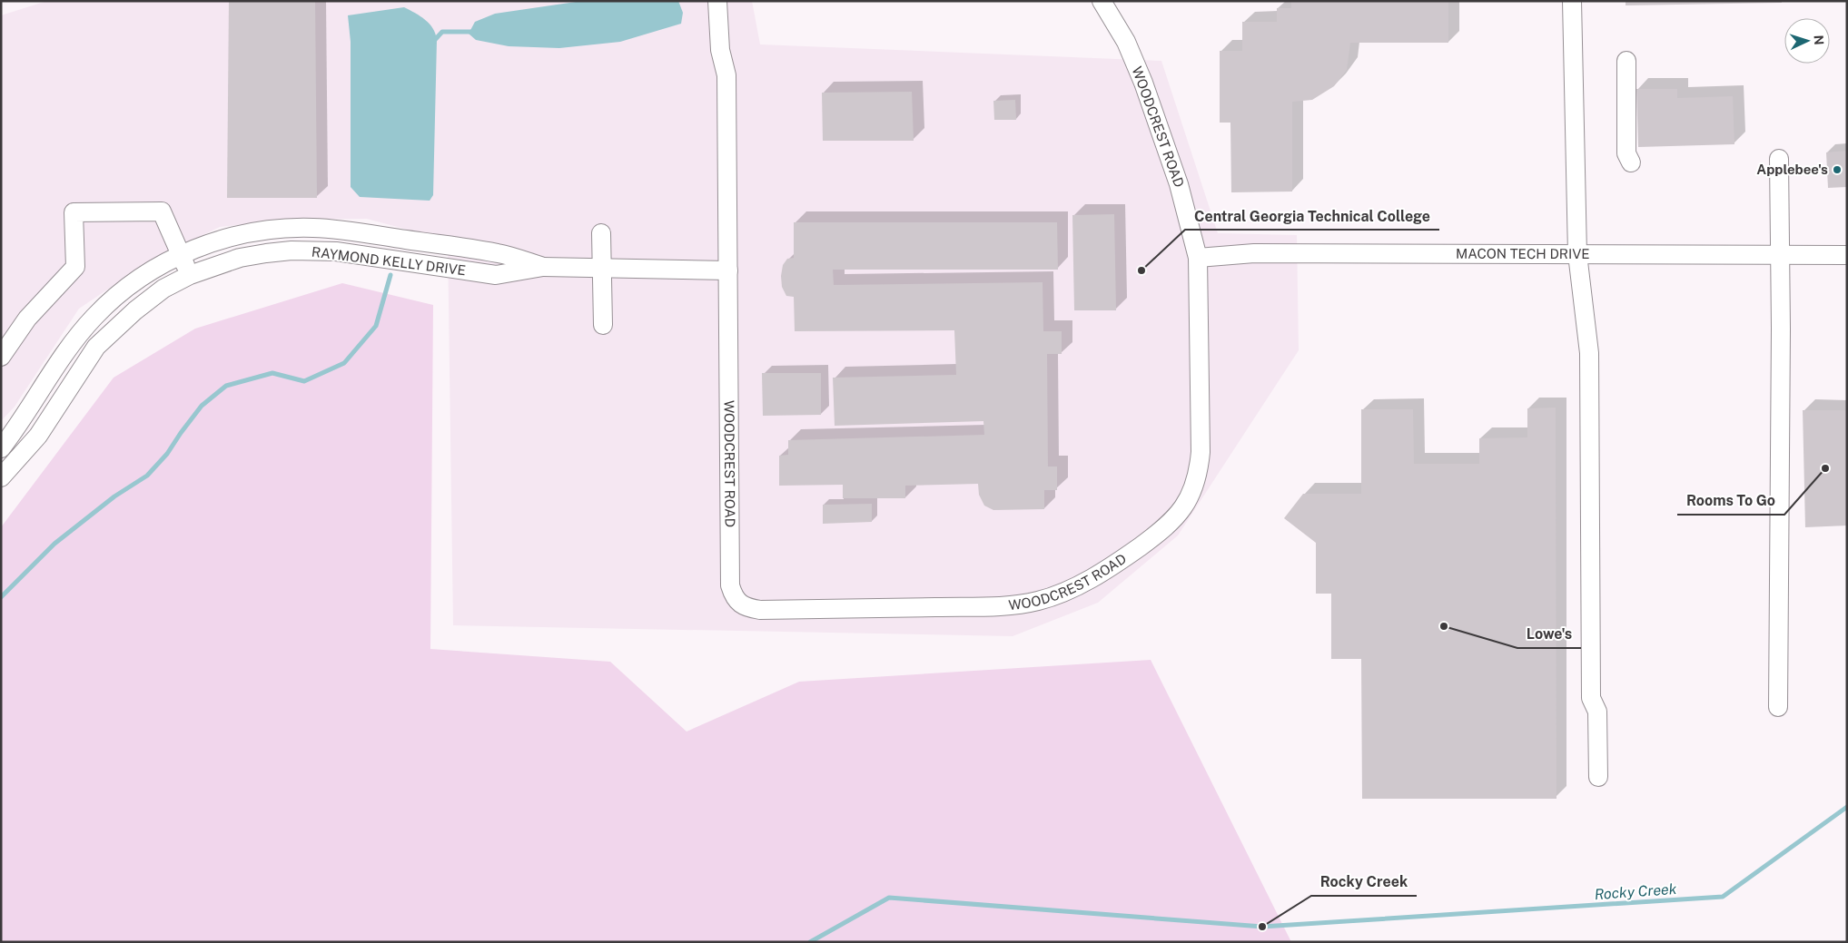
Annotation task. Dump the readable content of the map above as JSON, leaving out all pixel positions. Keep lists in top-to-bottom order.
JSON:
{
  "streets": {
    "street": ["WOODCREST ROAD", "MACON TECH DRIVE", "RAYMOND KELLY DRIVE"]
  },
  "crossings": [
    ["WOODCREST ROAD", "MACON TECH DRIVE"],
    ["WOODCREST ROAD", "RAYMOND KELLY DRIVE"]
  ],
  "water": ["Rocky Creek"],
  "places": [
    "Applebee's",
    "Central Georgia Technical College",
    "Rooms To Go",
    "Lowe's",
    "Rocky Creek"
  ],
  "north": "right"
}
